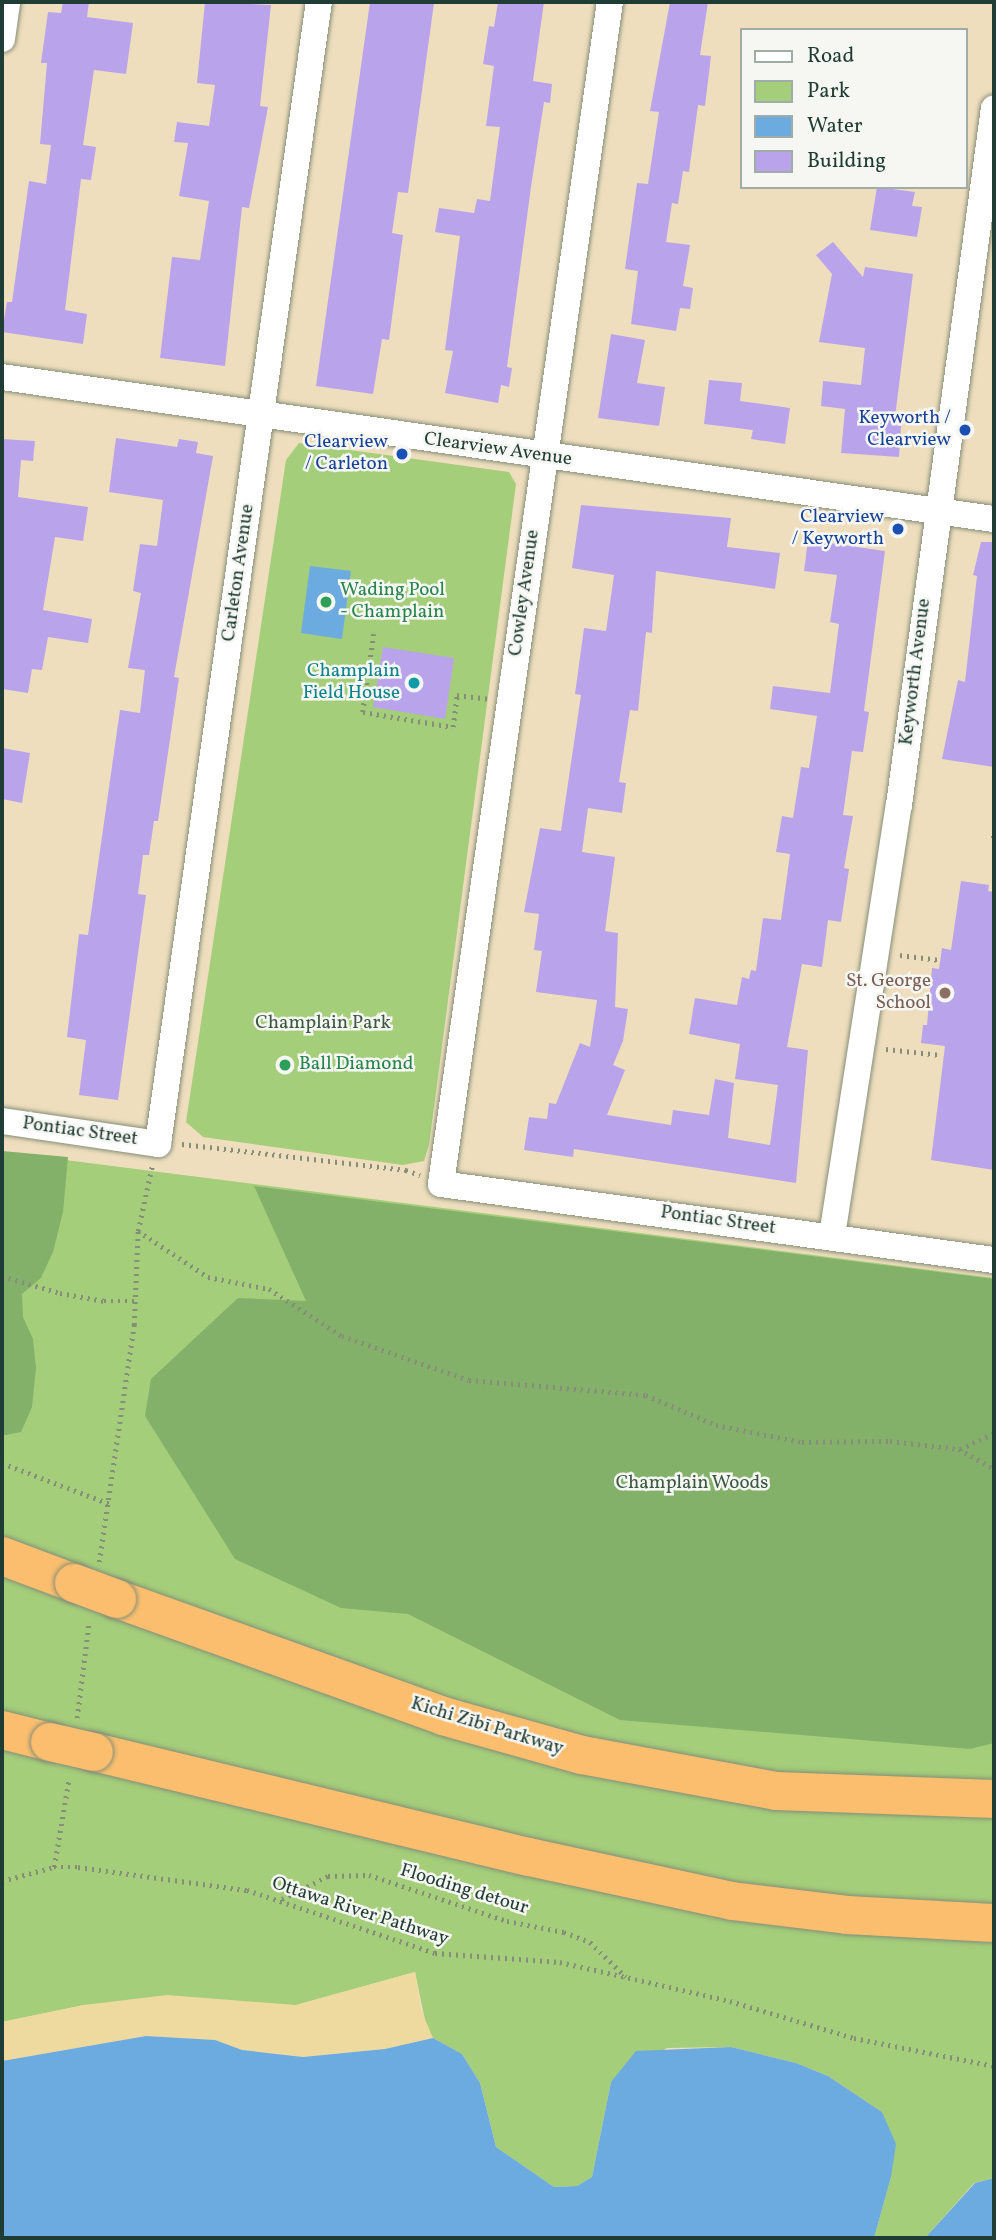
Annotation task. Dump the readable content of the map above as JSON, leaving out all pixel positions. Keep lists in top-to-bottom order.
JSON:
{
  "streets": {
    "highway": ["Kichi Zībī Parkway"],
    "street": [
      "Clearview Avenue",
      "Carleton Avenue",
      "Cowley Avenue",
      "Keyworth Avenue",
      "Pontiac Street"
    ],
    "path": ["Flooding detour", "Ottawa River Pathway"]
  },
  "crossings": [
    ["Clearview Avenue", "Carleton Avenue"],
    ["Clearview Avenue", "Cowley Avenue"],
    ["Clearview Avenue", "Keyworth Avenue"],
    ["Carleton Avenue", "Pontiac Street"],
    ["Cowley Avenue", "Pontiac Street"],
    ["Keyworth Avenue", "Pontiac Street"],
    ["Flooding detour", "Ottawa River Pathway"]
  ],
  "parks": ["Champlain Park", "Champlain Woods"],
  "places": [
    "Keyworth / Clearview",
    "Clearview / Carleton",
    "Clearview / Keyworth",
    "Wading Pool - Champlain",
    "Champlain Field House",
    "St. George School",
    "Ball Diamond"
  ],
  "legend": [
    "Road",
    "Park",
    "Water",
    "Building"
  ]
}
